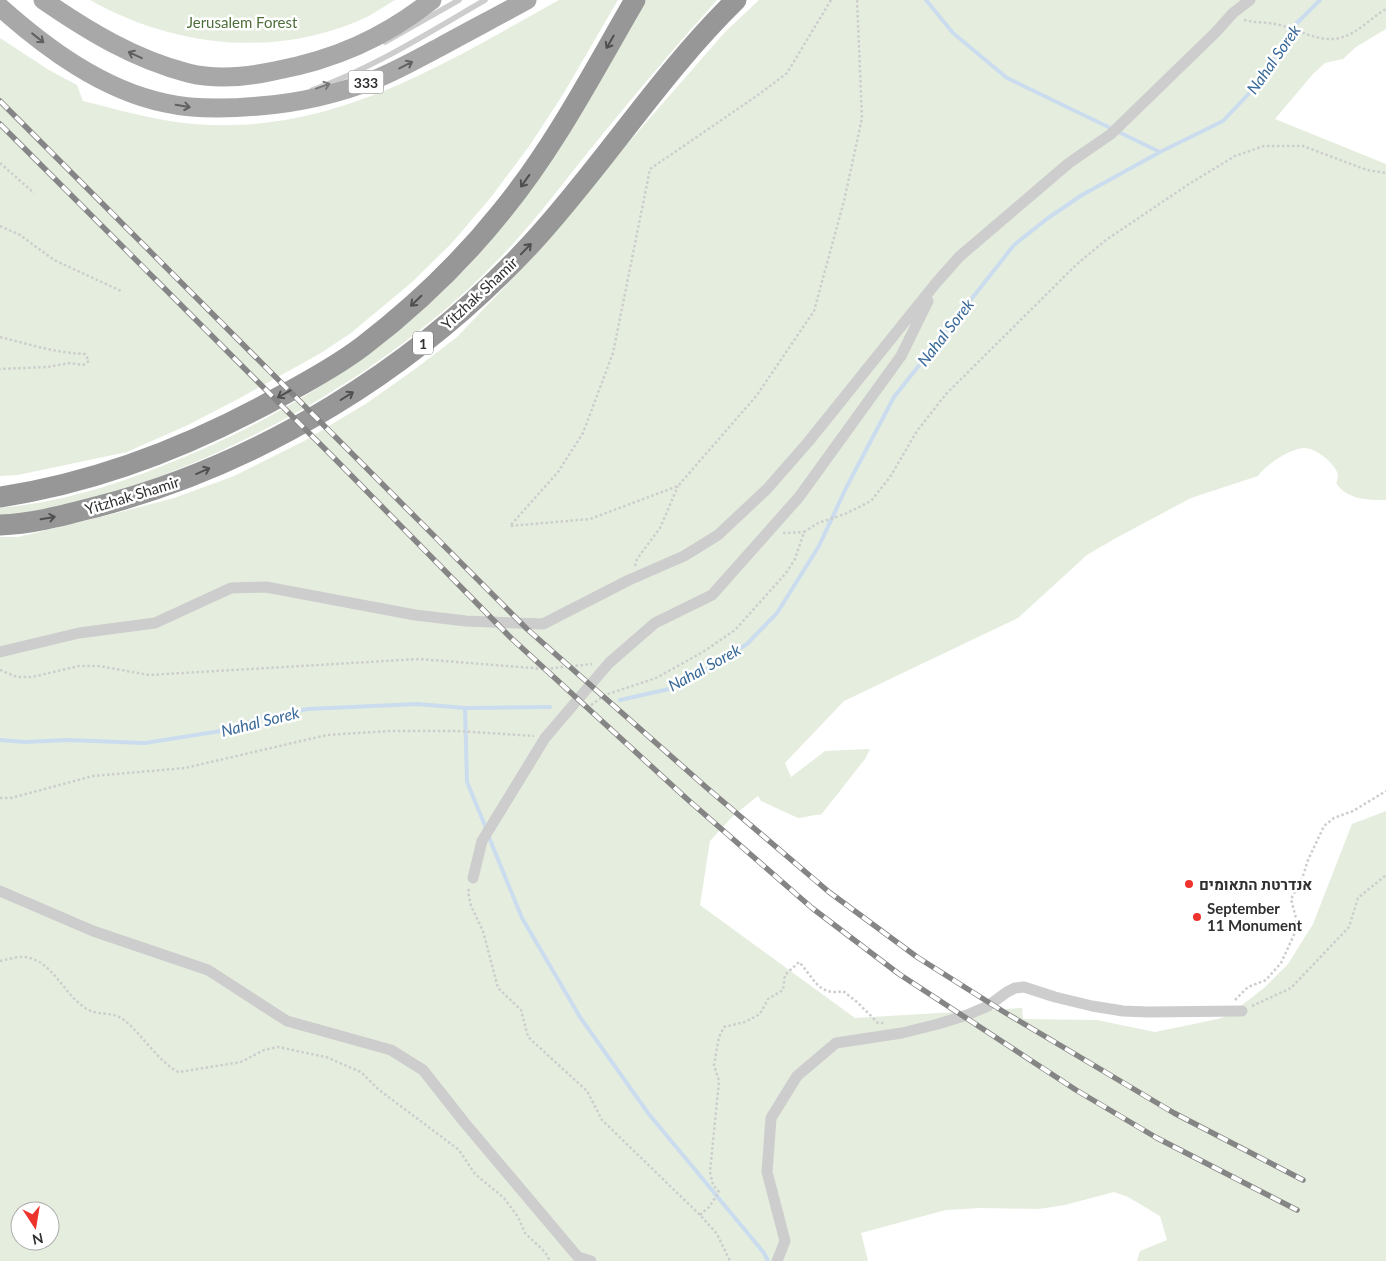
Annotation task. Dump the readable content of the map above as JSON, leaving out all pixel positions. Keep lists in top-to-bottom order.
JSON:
{
  "streets": {
    "highway": ["Yitzhak Shamir", "1"],
    "main road": ["333"]
  },
  "water": ["Nahal Sorek"],
  "parks": ["Jerusalem Forest"],
  "places": ["אנדרטת התאומים", "September 11 Monument"],
  "north": "bottom"
}
